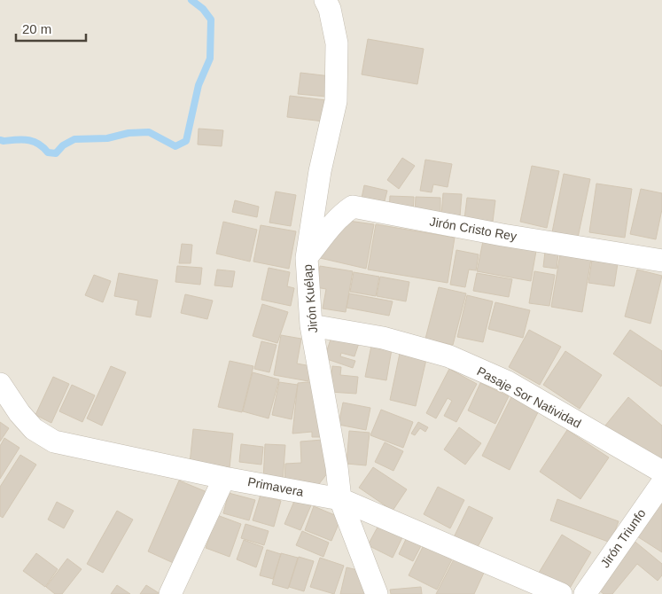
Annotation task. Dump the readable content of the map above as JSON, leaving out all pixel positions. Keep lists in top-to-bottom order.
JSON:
{
  "streets": {
    "street": [
      "Jirón Cristo Rey",
      "Jirón Kuélap",
      "Pasaje Sor Natividad",
      "Primavera",
      "Jirón Triunfo"
    ]
  },
  "crossings": [
    ["Jirón Cristo Rey", "Jirón Kuélap"],
    ["Jirón Kuélap", "Pasaje Sor Natividad"],
    ["Jirón Kuélap", "Primavera"]
  ],
  "scale_bar": "20 m"
}
